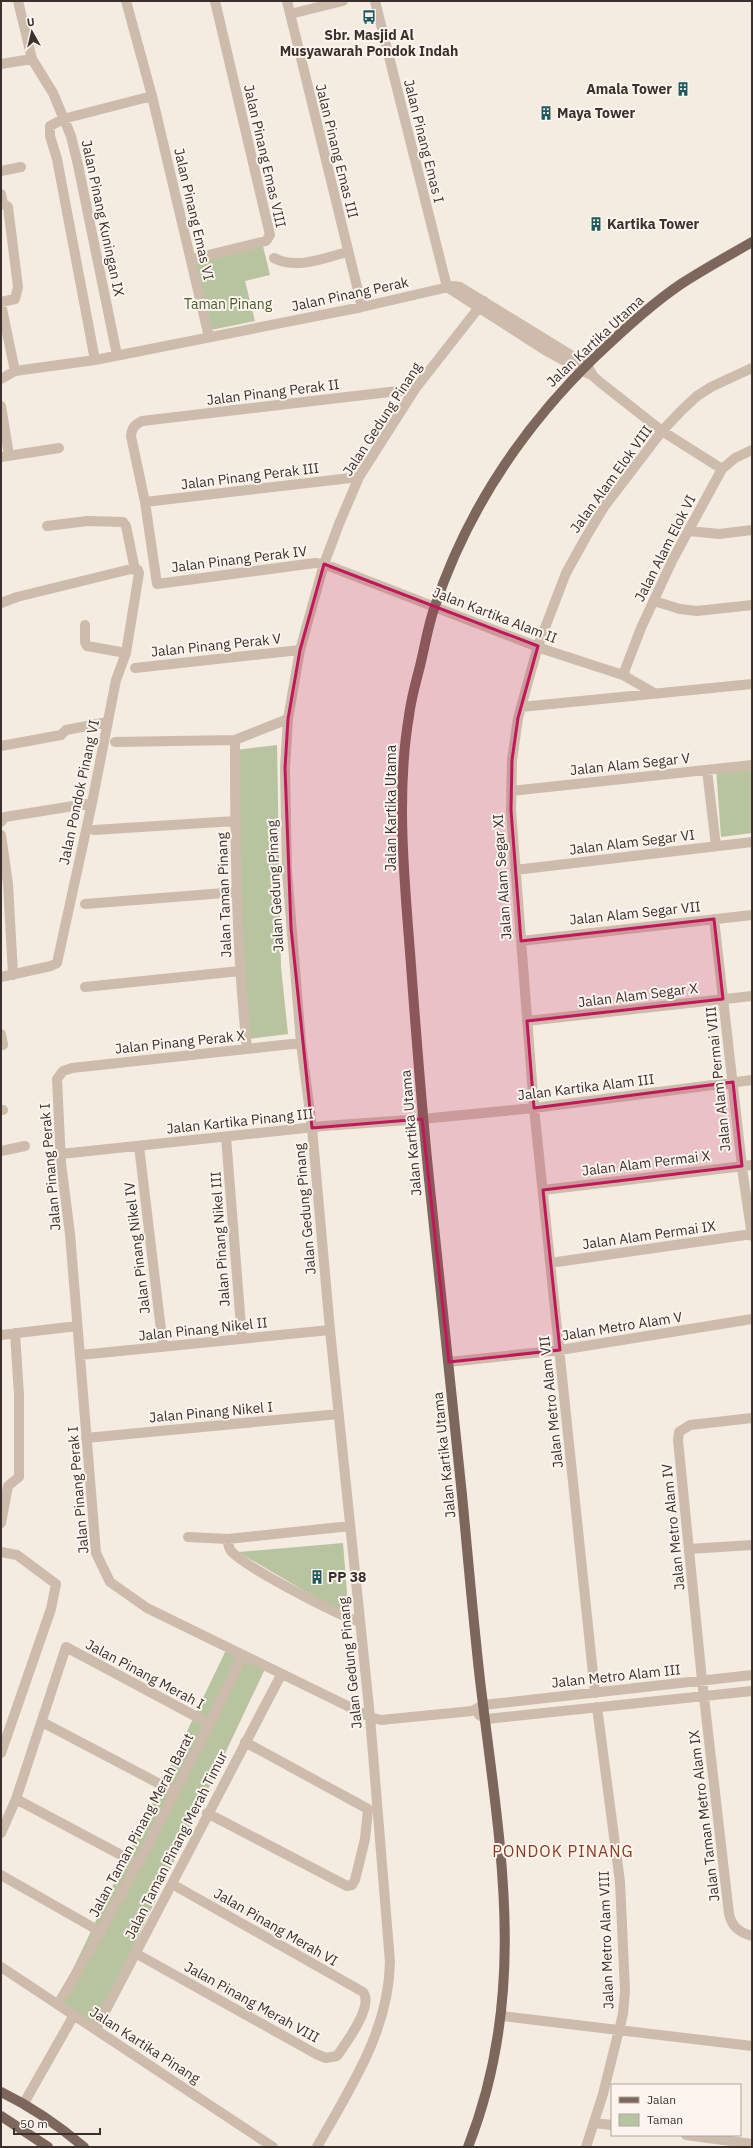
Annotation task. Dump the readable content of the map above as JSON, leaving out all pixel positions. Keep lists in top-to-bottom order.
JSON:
{
  "streets": {
    "main road": ["Jalan Kartika Utama"],
    "street": [
      "Jalan Pinang Emas I",
      "Jalan Pinang Emas III",
      "Jalan Pinang Emas VIII",
      "Jalan Pinang Emas VI",
      "Jalan Pinang Kuningan IX",
      "Jalan Pinang Perak",
      "Jalan Pinang Perak II",
      "Jalan Gedung Pinang",
      "Jalan Pinang Perak III",
      "Jalan Alam Elok VIII",
      "Jalan Alam Elok VI",
      "Jalan Pinang Perak IV",
      "Jalan Kartika Alam II",
      "Jalan Pinang Perak V",
      "Jalan Alam Segar V",
      "Jalan Pondok Pinang VI",
      "Jalan Alam Segar VI",
      "Jalan Alam Segar XI",
      "Jalan Taman Pinang",
      "Jalan Alam Segar VII",
      "Jalan Alam Segar X",
      "Jalan Pinang Perak X",
      "Jalan Alam Permai VIII",
      "Jalan Kartika Alam III",
      "Jalan Kartika Pinang III",
      "Jalan Alam Permai X",
      "Jalan Pinang Perak I",
      "Jalan Alam Permai IX",
      "Jalan Pinang Nikel III",
      "Jalan Pinang Nikel IV",
      "Jalan Metro Alam V",
      "Jalan Pinang Nikel II",
      "Jalan Metro Alam VII",
      "Jalan Pinang Nikel I",
      "Jalan Metro Alam IV",
      "Jalan Pinang Merah I",
      "Jalan Metro Alam III",
      "Jalan Taman Metro Alam IX",
      "Jalan Taman Pinang Merah Barat",
      "Jalan Taman Pinang Merah Timur",
      "Jalan Pinang Merah VI",
      "Jalan Metro Alam VIII",
      "Jalan Pinang Merah VIII",
      "Jalan Kartika Pinang"
    ]
  },
  "crossings": [
    ["Jalan Pinang Emas I", "Jalan Pinang Perak"],
    ["Jalan Pinang Emas III", "Jalan Pinang Perak"],
    ["Jalan Pinang Emas VIII", "Jalan Pinang Emas VI"],
    ["Jalan Pinang Emas VI", "Jalan Pinang Perak"],
    ["Jalan Pinang Kuningan IX", "Jalan Pinang Perak"],
    ["Jalan Pinang Perak", "Jalan Kartika Utama"],
    ["Jalan Pinang Perak", "Jalan Gedung Pinang"],
    ["Jalan Pinang Perak", "Jalan Alam Elok VIII"],
    ["Jalan Pinang Perak", "Jalan Alam Elok VI"],
    ["Jalan Kartika Utama", "Jalan Kartika Alam II"],
    ["Jalan Kartika Utama", "Jalan Kartika Alam III"],
    ["Jalan Kartika Utama", "Jalan Kartika Pinang III"],
    ["Jalan Kartika Utama", "Jalan Pinang Perak I"],
    ["Jalan Kartika Utama", "Jalan Metro Alam V"],
    ["Jalan Kartika Utama", "Jalan Metro Alam III"],
    ["Jalan Pinang Perak II", "Jalan Gedung Pinang"],
    ["Jalan Pinang Perak II", "Jalan Pinang Perak III"],
    ["Jalan Pinang Perak II", "Jalan Pinang Perak IV"],
    ["Jalan Gedung Pinang", "Jalan Pinang Perak III"],
    ["Jalan Gedung Pinang", "Jalan Pinang Perak IV"],
    ["Jalan Gedung Pinang", "Jalan Kartika Alam II"],
    ["Jalan Gedung Pinang", "Jalan Pinang Perak V"],
    ["Jalan Gedung Pinang", "Jalan Pinang Perak X"],
    ["Jalan Gedung Pinang", "Jalan Kartika Pinang III"],
    ["Jalan Gedung Pinang", "Jalan Pinang Perak I"],
    ["Jalan Gedung Pinang", "Jalan Pinang Nikel II"],
    ["Jalan Gedung Pinang", "Jalan Pinang Nikel I"],
    ["Jalan Pinang Perak III", "Jalan Pinang Perak IV"],
    ["Jalan Alam Elok VIII", "Jalan Kartika Alam II"],
    ["Jalan Alam Elok VIII", "Jalan Alam Segar XI"],
    ["Jalan Alam Elok VI", "Jalan Kartika Alam II"],
    ["Jalan Pinang Perak IV", "Jalan Kartika Alam II"],
    ["Jalan Kartika Alam II", "Jalan Alam Segar XI"],
    ["Jalan Alam Segar V", "Jalan Alam Segar XI"],
    ["Jalan Alam Segar VI", "Jalan Alam Segar XI"],
    ["Jalan Alam Segar XI", "Jalan Alam Segar VII"],
    ["Jalan Alam Segar XI", "Jalan Alam Segar X"],
    ["Jalan Alam Segar XI", "Jalan Kartika Alam III"],
    ["Jalan Alam Segar XI", "Jalan Metro Alam VII"],
    ["Jalan Taman Pinang", "Jalan Pinang Perak X"],
    ["Jalan Alam Segar VII", "Jalan Alam Permai VIII"],
    ["Jalan Alam Segar X", "Jalan Alam Permai VIII"],
    ["Jalan Pinang Perak X", "Jalan Pinang Perak I"],
    ["Jalan Alam Permai VIII", "Jalan Kartika Alam III"],
    ["Jalan Alam Permai VIII", "Jalan Alam Permai X"],
    ["Jalan Alam Permai VIII", "Jalan Alam Permai IX"],
    ["Jalan Kartika Alam III", "Jalan Kartika Pinang III"],
    ["Jalan Kartika Alam III", "Jalan Metro Alam VII"],
    ["Jalan Kartika Pinang III", "Jalan Pinang Perak I"],
    ["Jalan Kartika Pinang III", "Jalan Pinang Nikel III"],
    ["Jalan Kartika Pinang III", "Jalan Pinang Nikel IV"],
    ["Jalan Alam Permai X", "Jalan Metro Alam VII"],
    ["Jalan Pinang Perak I", "Jalan Pinang Nikel II"],
    ["Jalan Pinang Perak I", "Jalan Pinang Nikel I"],
    ["Jalan Pinang Perak I", "Jalan Metro Alam III"],
    ["Jalan Pinang Perak I", "Jalan Taman Pinang Merah Barat"],
    ["Jalan Pinang Perak I", "Jalan Taman Pinang Merah Timur"],
    ["Jalan Alam Permai IX", "Jalan Metro Alam VII"],
    ["Jalan Pinang Nikel III", "Jalan Pinang Nikel II"],
    ["Jalan Pinang Nikel IV", "Jalan Pinang Nikel II"],
    ["Jalan Metro Alam V", "Jalan Metro Alam VII"],
    ["Jalan Metro Alam VII", "Jalan Metro Alam III"],
    ["Jalan Metro Alam IV", "Jalan Metro Alam III"],
    ["Jalan Metro Alam IV", "Jalan Taman Metro Alam IX"],
    ["Jalan Pinang Merah I", "Jalan Taman Pinang Merah Barat"],
    ["Jalan Metro Alam III", "Jalan Taman Metro Alam IX"],
    ["Jalan Metro Alam III", "Jalan Metro Alam VIII"],
    ["Jalan Taman Pinang Merah Barat", "Jalan Kartika Pinang"],
    ["Jalan Taman Pinang Merah Timur", "Jalan Pinang Merah VI"],
    ["Jalan Taman Pinang Merah Timur", "Jalan Pinang Merah VIII"],
    ["Jalan Taman Pinang Merah Timur", "Jalan Kartika Pinang"],
    ["Jalan Pinang Merah VI", "Jalan Pinang Merah VIII"]
  ],
  "districts": ["PONDOK PINANG"],
  "parks": ["Taman Pinang"],
  "places": {
    "bus stop": ["Sbr. Masjid Al Musyawarah Pondok Indah"],
    "building": [
      "Amala Tower",
      "Maya Tower",
      "Kartika Tower",
      "PP 38"
    ]
  },
  "legend": ["Jalan", "Taman"],
  "scale_bar": "50 m",
  "north": "top"
}
